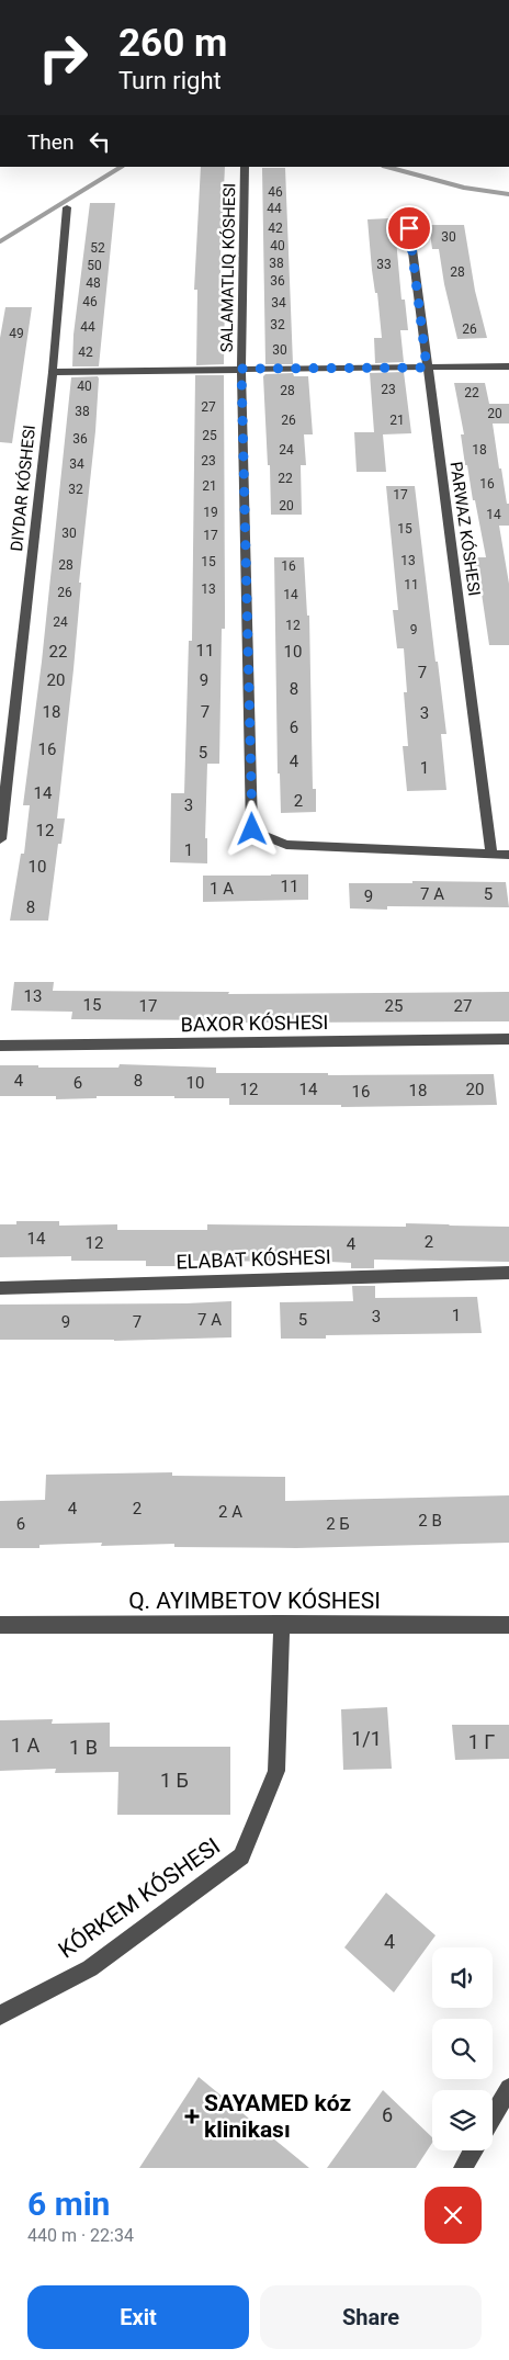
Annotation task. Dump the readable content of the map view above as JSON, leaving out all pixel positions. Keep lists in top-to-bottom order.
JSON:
{
  "streets": {
    "street": [
      "DIYDAR KÓSHESI",
      "PARWAZ KÓSHESI",
      "BAXOR KÓSHESI",
      "ELABAT KÓSHESI",
      "KÓRKEM KÓSHESI"
    ]
  },
  "places": {
    "health": ["SAYAMED kóz klinikası"]
  },
  "house_numbers": [
    "46",
    "44",
    "42",
    "30",
    "40",
    "52",
    "38",
    "33",
    "50",
    "28",
    "36",
    "48",
    "46",
    "34",
    "32",
    "44",
    "26",
    "49",
    "30",
    "42",
    "40",
    "23",
    "28",
    "22",
    "27",
    "38",
    "20",
    "26",
    "21",
    "25",
    "36",
    "24",
    "18",
    "23",
    "34",
    "22",
    "16",
    "21",
    "32",
    "17",
    "20",
    "19",
    "14",
    "15",
    "30",
    "17",
    "13",
    "15",
    "28",
    "16",
    "11",
    "13",
    "26",
    "14",
    "24",
    "12",
    "9",
    "11",
    "22",
    "10",
    "7",
    "20",
    "9",
    "8",
    "18",
    "7",
    "3",
    "6",
    "16",
    "5",
    "4",
    "1",
    "14",
    "2",
    "3",
    "12",
    "1",
    "10",
    "11",
    "1 А",
    "7 А",
    "5",
    "9",
    "8",
    "13",
    "15",
    "17",
    "25",
    "27",
    "4",
    "8",
    "6",
    "10",
    "12",
    "14",
    "20",
    "18",
    "16",
    "14",
    "2",
    "12",
    "4",
    "1",
    "3",
    "7 А",
    "5",
    "9",
    "7",
    "4",
    "2",
    "2 А",
    "2 В",
    "6",
    "2 Б",
    "1/1",
    "1 Г",
    "1 А",
    "1 В",
    "1 Б",
    "4",
    "6"
  ],
  "page": {
    "turn": ["260 m", "Turn right"],
    "then": "Then",
    "heading": ["6 min", "440 m · 22:34"],
    "buttons": ["Exit", "Share"]
  }
}
